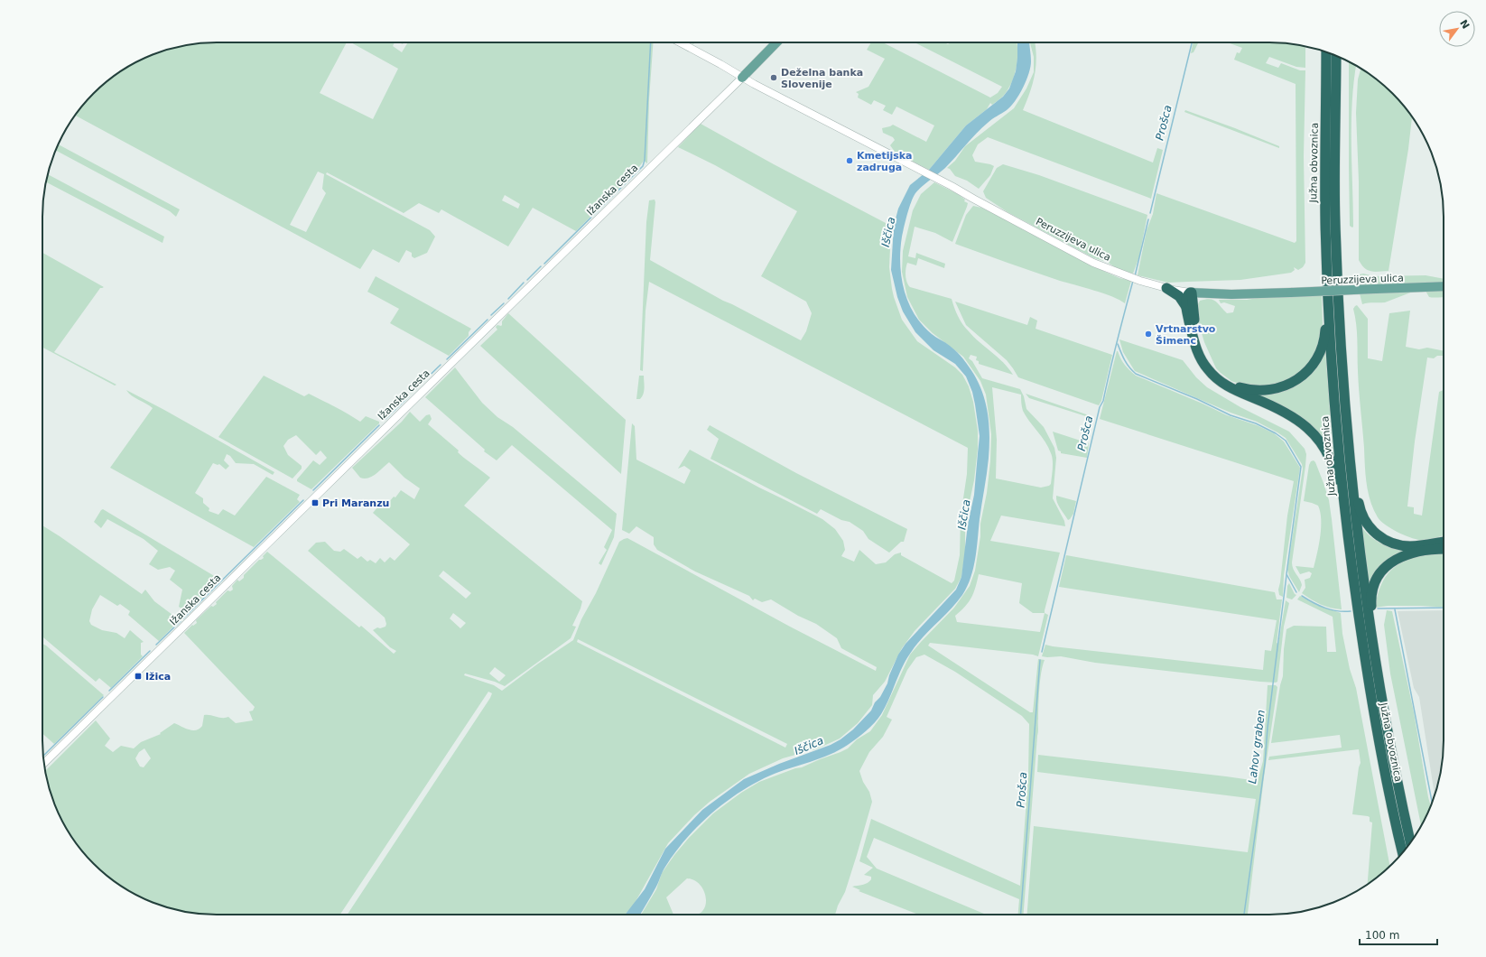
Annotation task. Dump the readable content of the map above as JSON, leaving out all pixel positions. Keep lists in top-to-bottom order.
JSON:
{
  "streets": {
    "highway": ["Južna obvoznica"],
    "main road": ["Ižanska cesta", "Peruzzijeva ulica"]
  },
  "crossings": [
    ["Ižanska cesta", "Peruzzijeva ulica"]
  ],
  "water": ["Prošca", "Iščica", "Lahov graben"],
  "places": {
    "other": ["Deželna banka Slovenije", "Kmetijska zadruga", "Vrtnarstvo Šimenc"],
    "transit": ["Pri Maranzu", "Ižica"]
  },
  "scale_bar": "100 m",
  "north": "top right"
}
